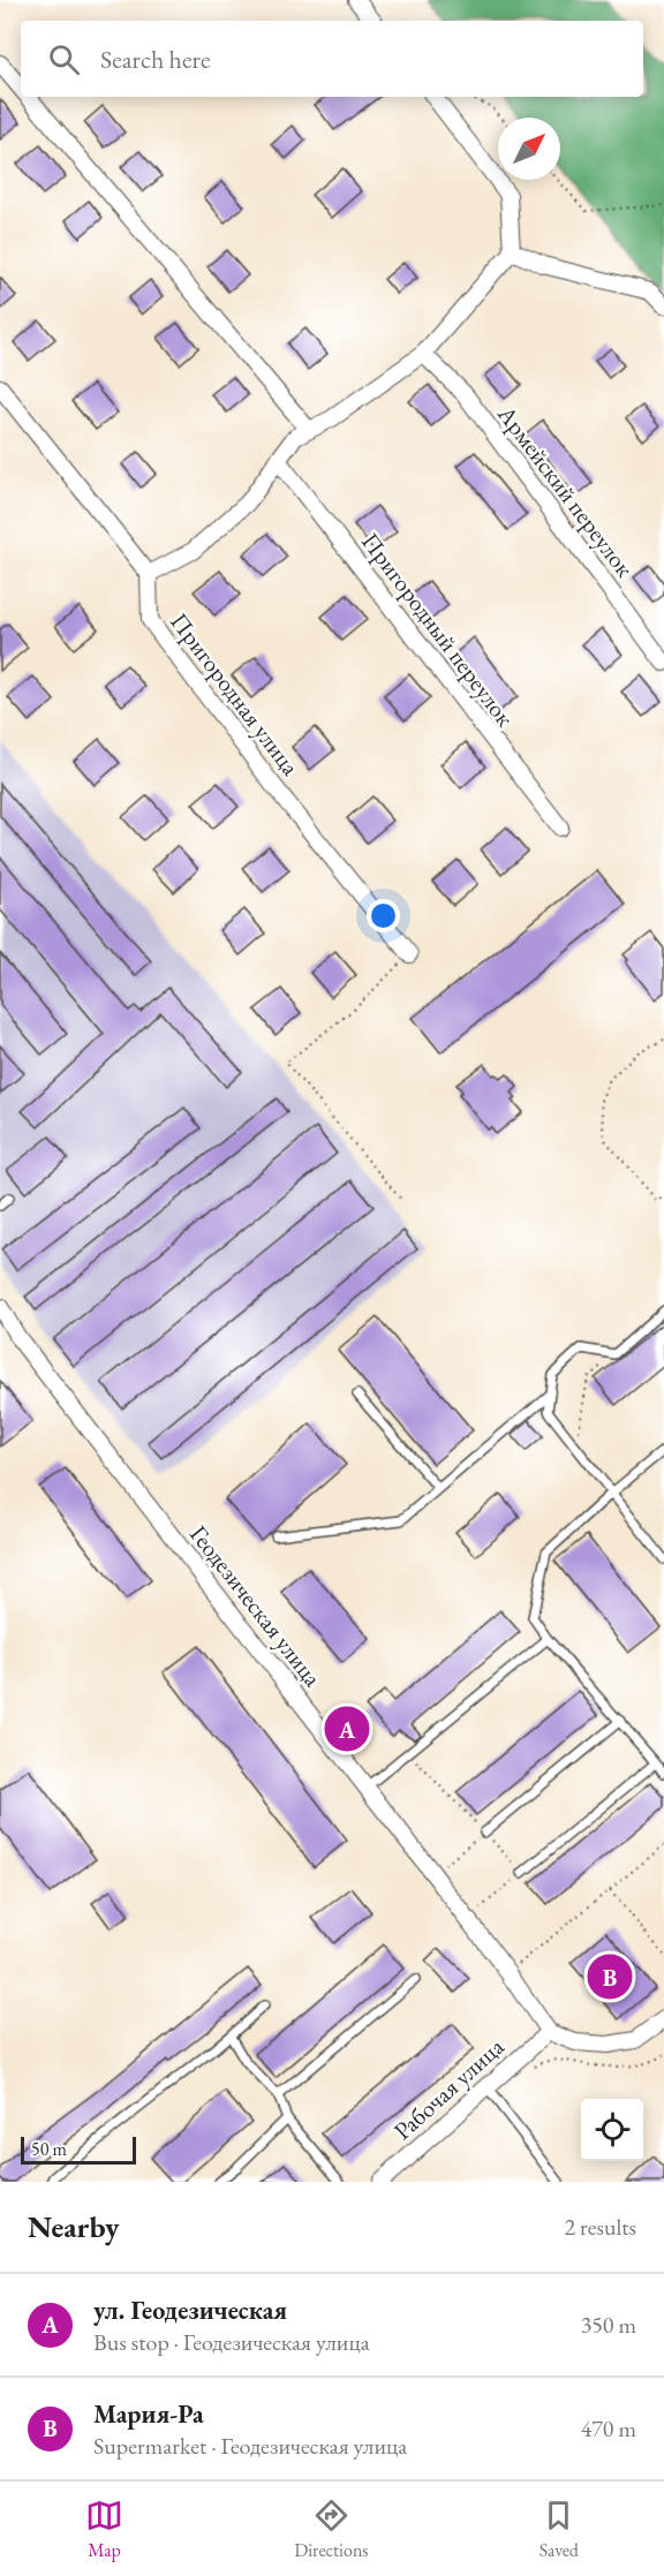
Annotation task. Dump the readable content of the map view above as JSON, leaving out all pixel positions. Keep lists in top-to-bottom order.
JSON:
{
  "streets": {
    "street": [
      "Армейский переулок",
      "Пригородный переулок",
      "Пригородная улица",
      "Геодезическая улица",
      "Рабочая улица"
    ]
  },
  "crossings": [
    ["Геодезическая улица", "Рабочая улица"]
  ],
  "scale_bar": "50 m",
  "north": "top right",
  "page": {
    "search": "Search here",
    "pins": ["A", "B"],
    "scale": "50 m",
    "heading": ["Nearby", "2 results"],
    "list": [
      {
        "mark": "A",
        "name": "ул. Геодезическая",
        "note": "Bus stop · Геодезическая улица",
        "value": "350 m"
      },
      {
        "mark": "B",
        "name": "Мария-Ра",
        "note": "Supermarket · Геодезическая улица",
        "value": "470 m"
      }
    ],
    "nav": ["Map", "Directions", "Saved"]
  }
}
